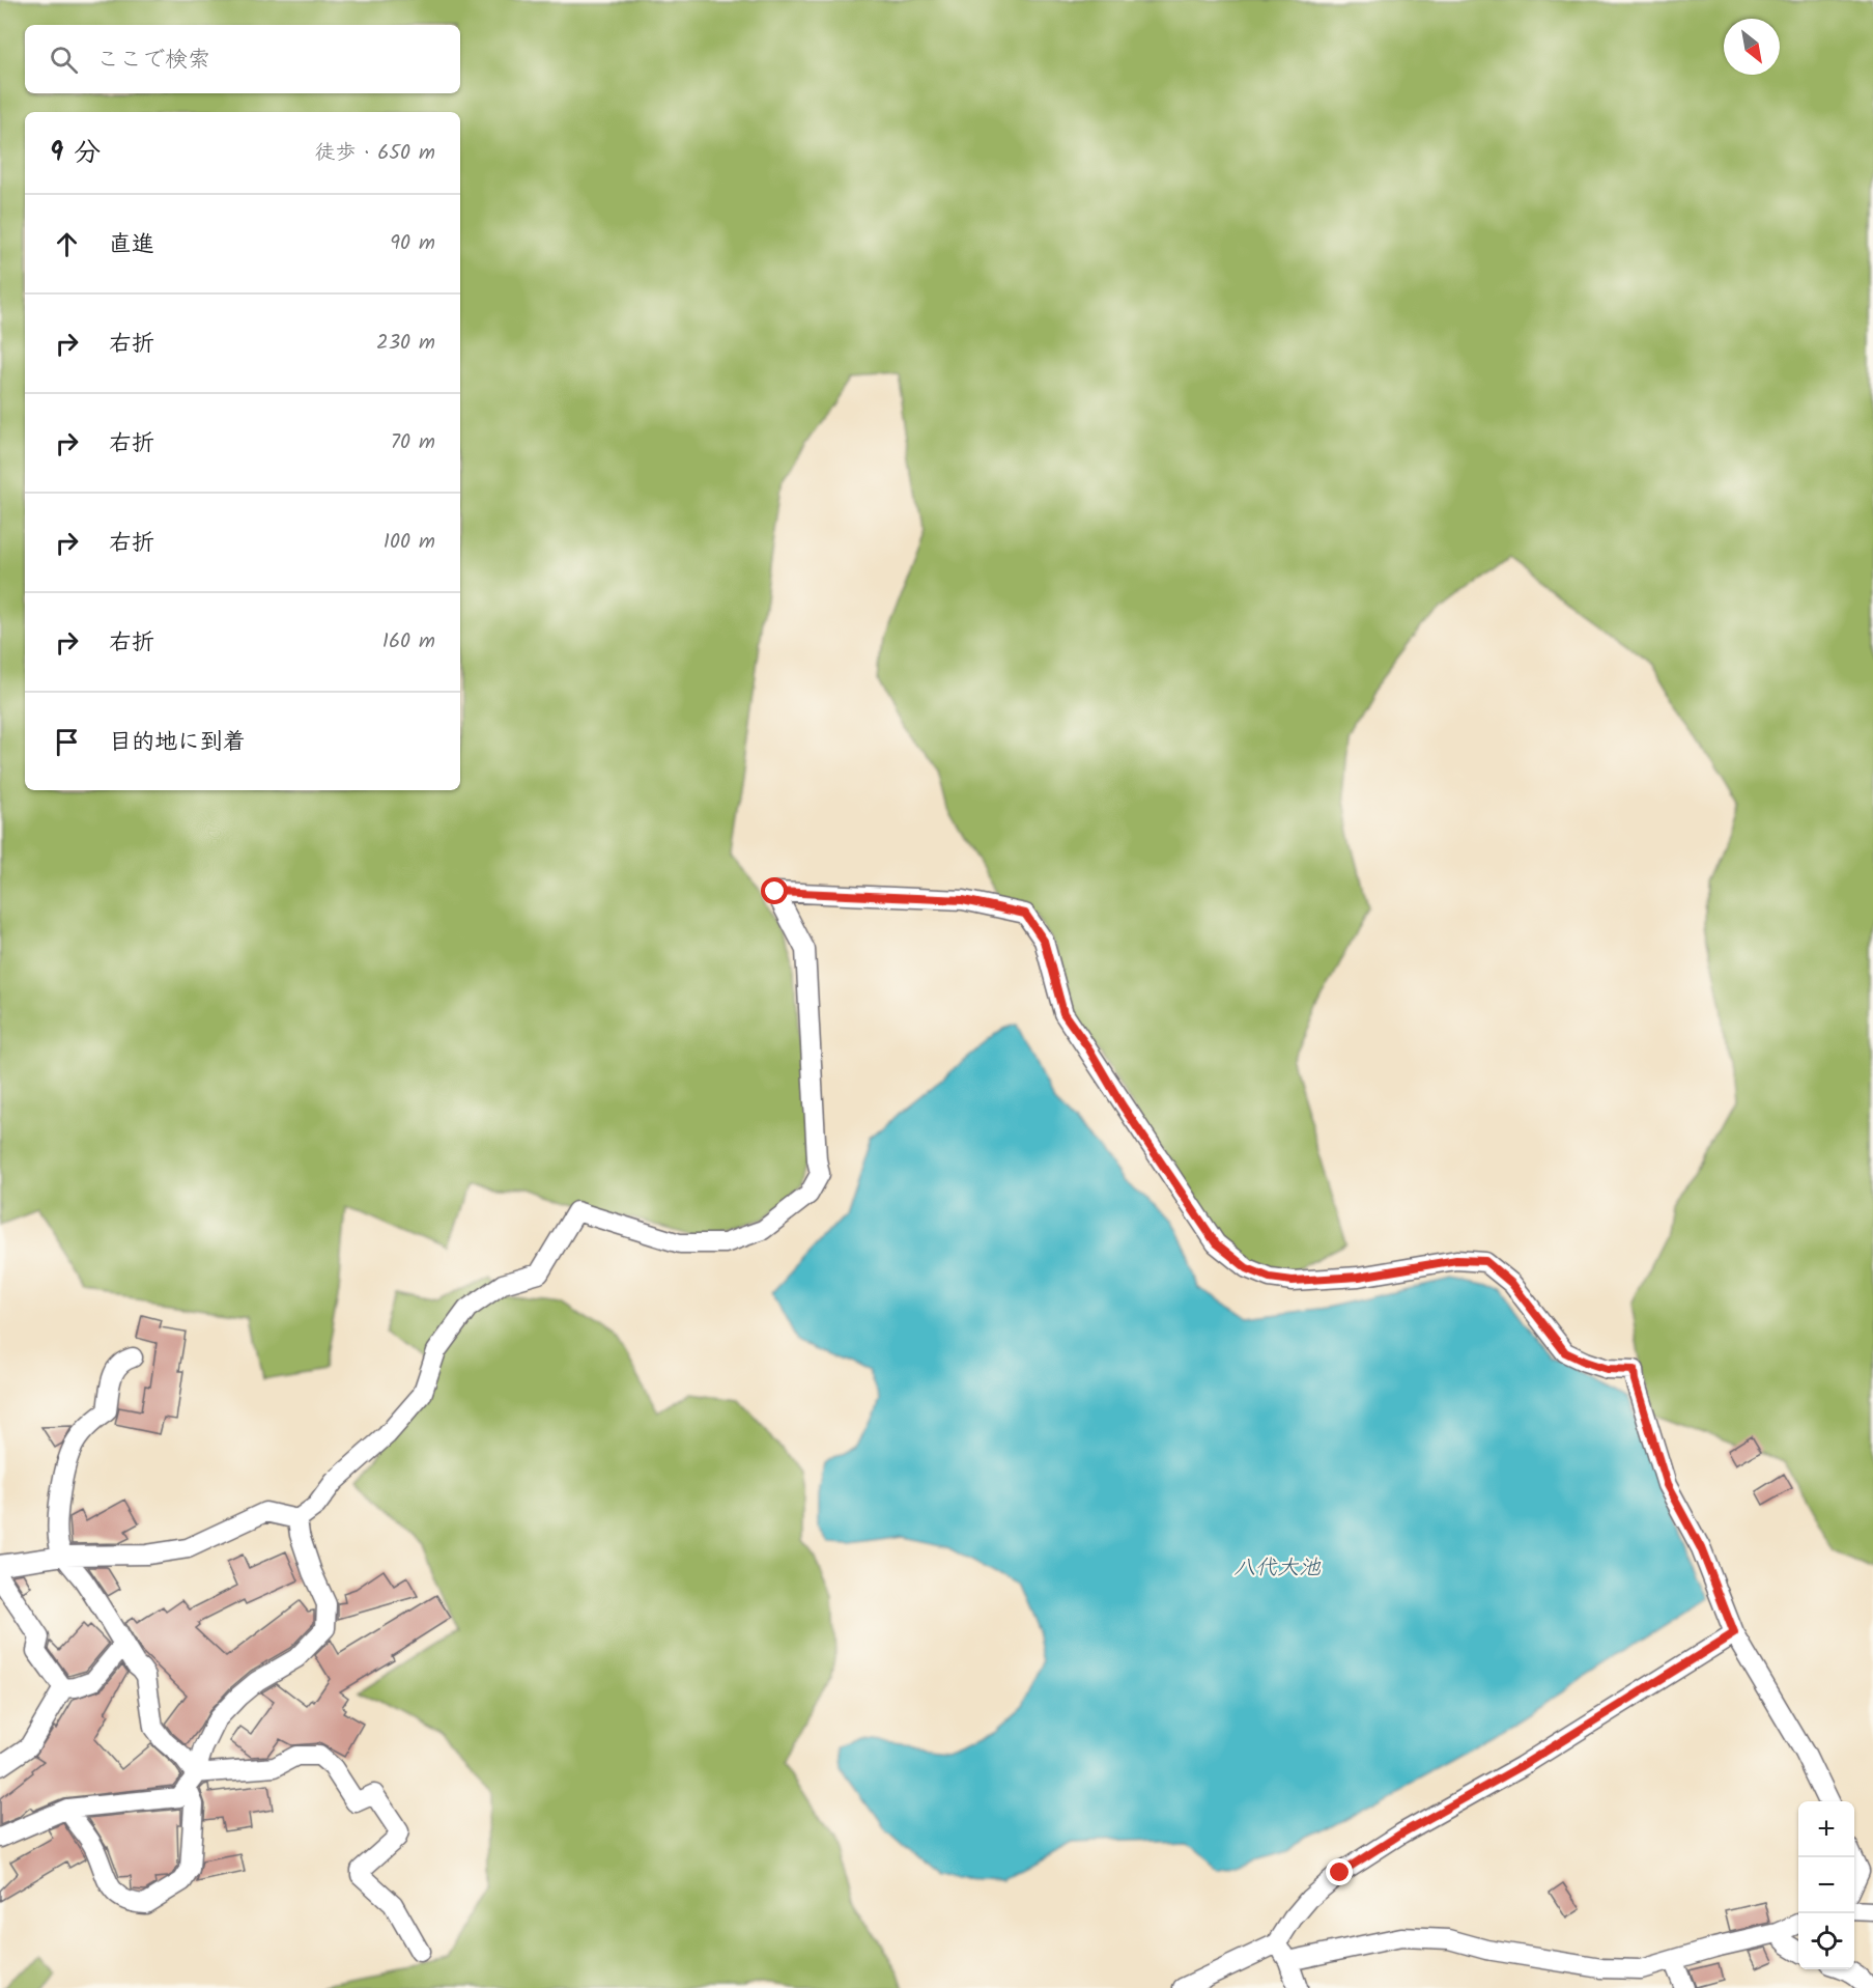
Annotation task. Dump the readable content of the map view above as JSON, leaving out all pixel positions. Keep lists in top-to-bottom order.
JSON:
{
  "water": ["八代大池"],
  "north": "bottom right",
  "page": {
    "search": "ここで検索",
    "heading": ["9 分", "徒歩 · 650 m"],
    "list": [
      ["直進", "90 m"],
      ["右折", "230 m"],
      ["右折", "70 m"],
      ["右折", "100 m"],
      ["右折", "160 m"],
      "目的地に到着"
    ],
    "map_buttons": ["+", "−"]
  }
}
